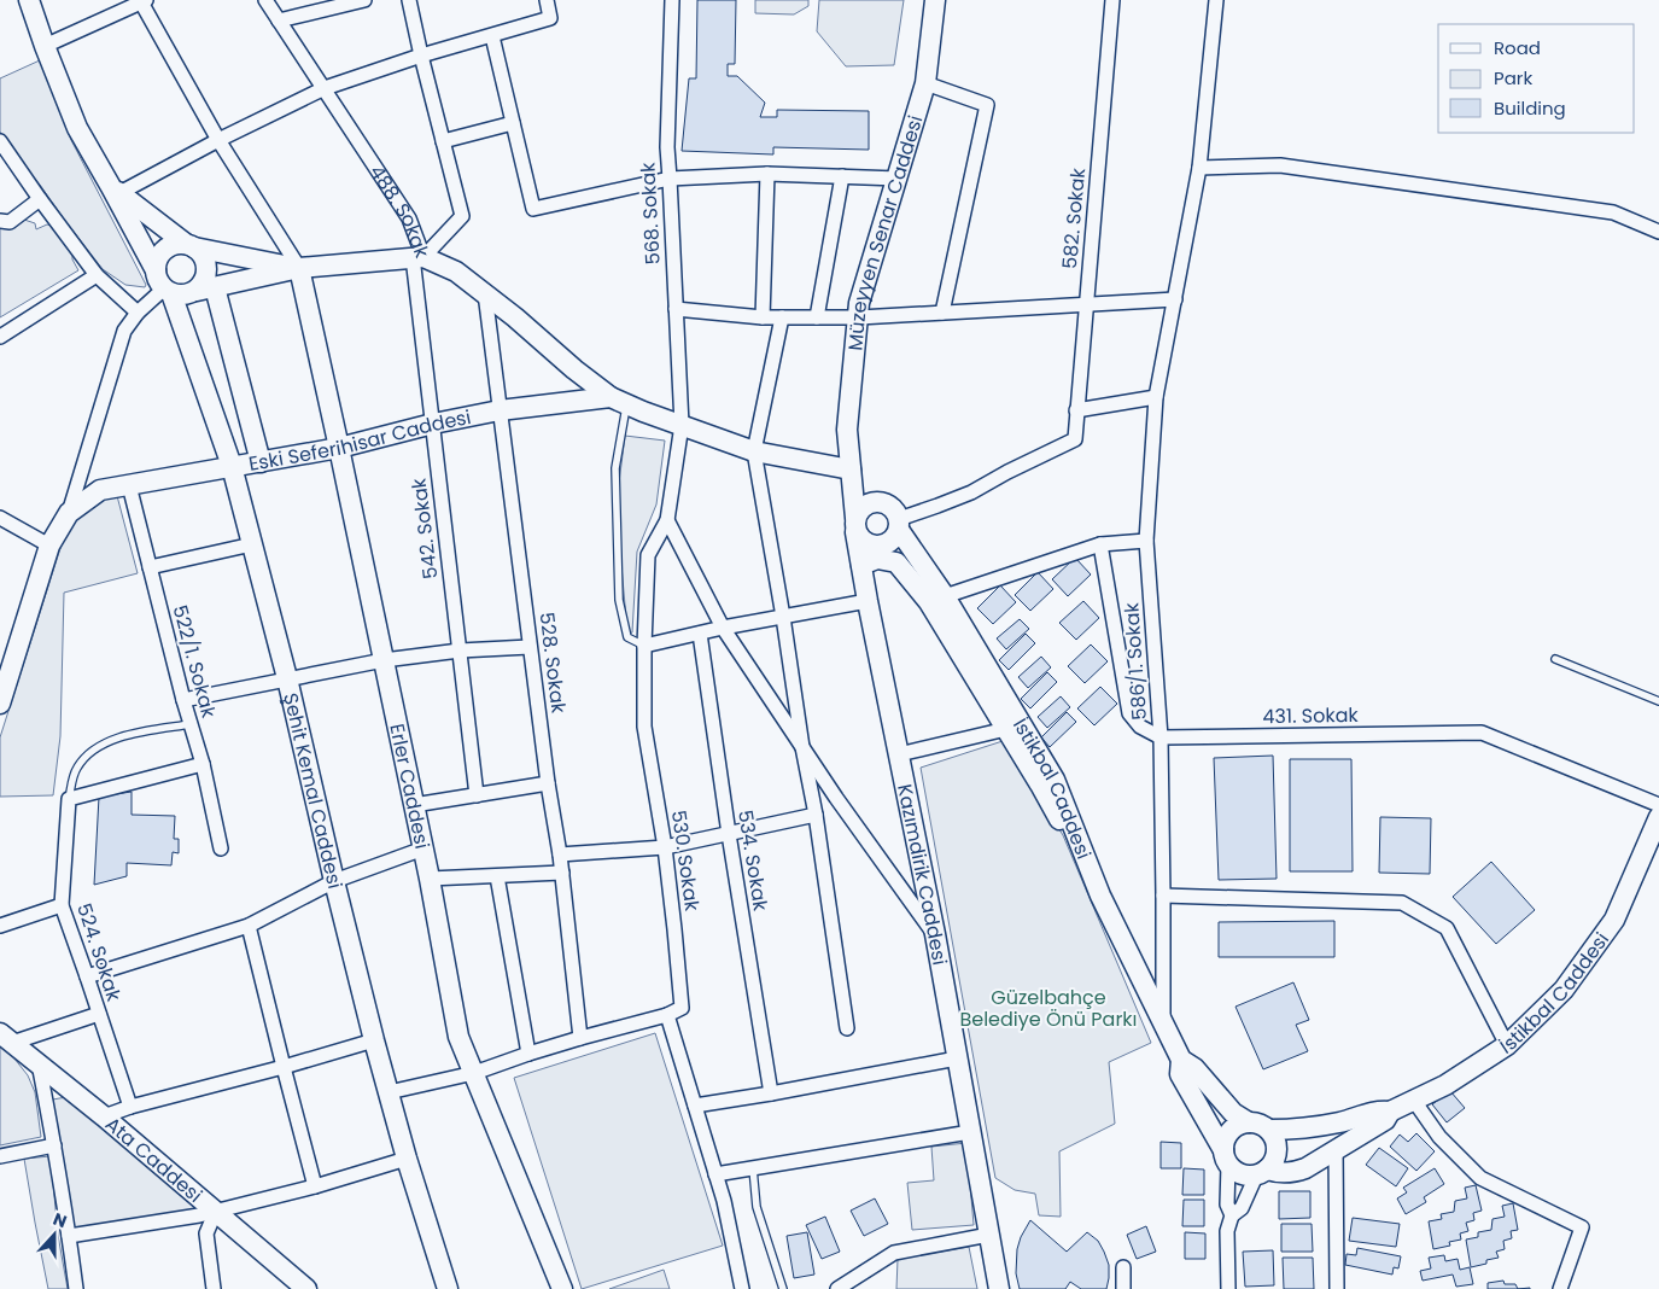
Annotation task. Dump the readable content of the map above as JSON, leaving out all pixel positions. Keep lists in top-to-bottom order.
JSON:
{
  "streets": {
    "main road": [
      "488. Sokak",
      "Müzeyyen Senar Caddesi",
      "Eski Seferihisar Caddesi",
      "Erler Caddesi",
      "İstikbal Caddesi",
      "Şehit Kemal Caddesi",
      "Kazımdirik Caddesi",
      "Ata Caddesi"
    ],
    "street": [
      "568. Sokak",
      "582. Sokak",
      "542. Sokak",
      "522/1. Sokak",
      "586/1. Sokak",
      "528. Sokak",
      "431. Sokak",
      "530. Sokak",
      "534. Sokak",
      "524. Sokak"
    ]
  },
  "crossings": [
    ["488. Sokak", "Eski Seferihisar Caddesi"],
    ["488. Sokak", "542. Sokak"],
    ["488. Sokak", "528. Sokak"],
    ["568. Sokak", "Eski Seferihisar Caddesi"],
    ["568. Sokak", "530. Sokak"],
    ["582. Sokak", "Müzeyyen Senar Caddesi"],
    ["582. Sokak", "İstikbal Caddesi"],
    ["582. Sokak", "Kazımdirik Caddesi"],
    ["Müzeyyen Senar Caddesi", "Eski Seferihisar Caddesi"],
    ["Müzeyyen Senar Caddesi", "İstikbal Caddesi"],
    ["Müzeyyen Senar Caddesi", "Kazımdirik Caddesi"],
    ["Eski Seferihisar Caddesi", "542. Sokak"],
    ["Eski Seferihisar Caddesi", "522/1. Sokak"],
    ["Eski Seferihisar Caddesi", "528. Sokak"],
    ["Eski Seferihisar Caddesi", "Erler Caddesi"],
    ["Eski Seferihisar Caddesi", "Şehit Kemal Caddesi"],
    ["Eski Seferihisar Caddesi", "530. Sokak"],
    ["586/1. Sokak", "431. Sokak"],
    ["586/1. Sokak", "İstikbal Caddesi"],
    ["İstikbal Caddesi", "Kazımdirik Caddesi"]
  ],
  "parks": ["Güzelbahçe Belediye Önü Parkı"],
  "legend": ["Road", "Park", "Building"],
  "north": "top"
}
